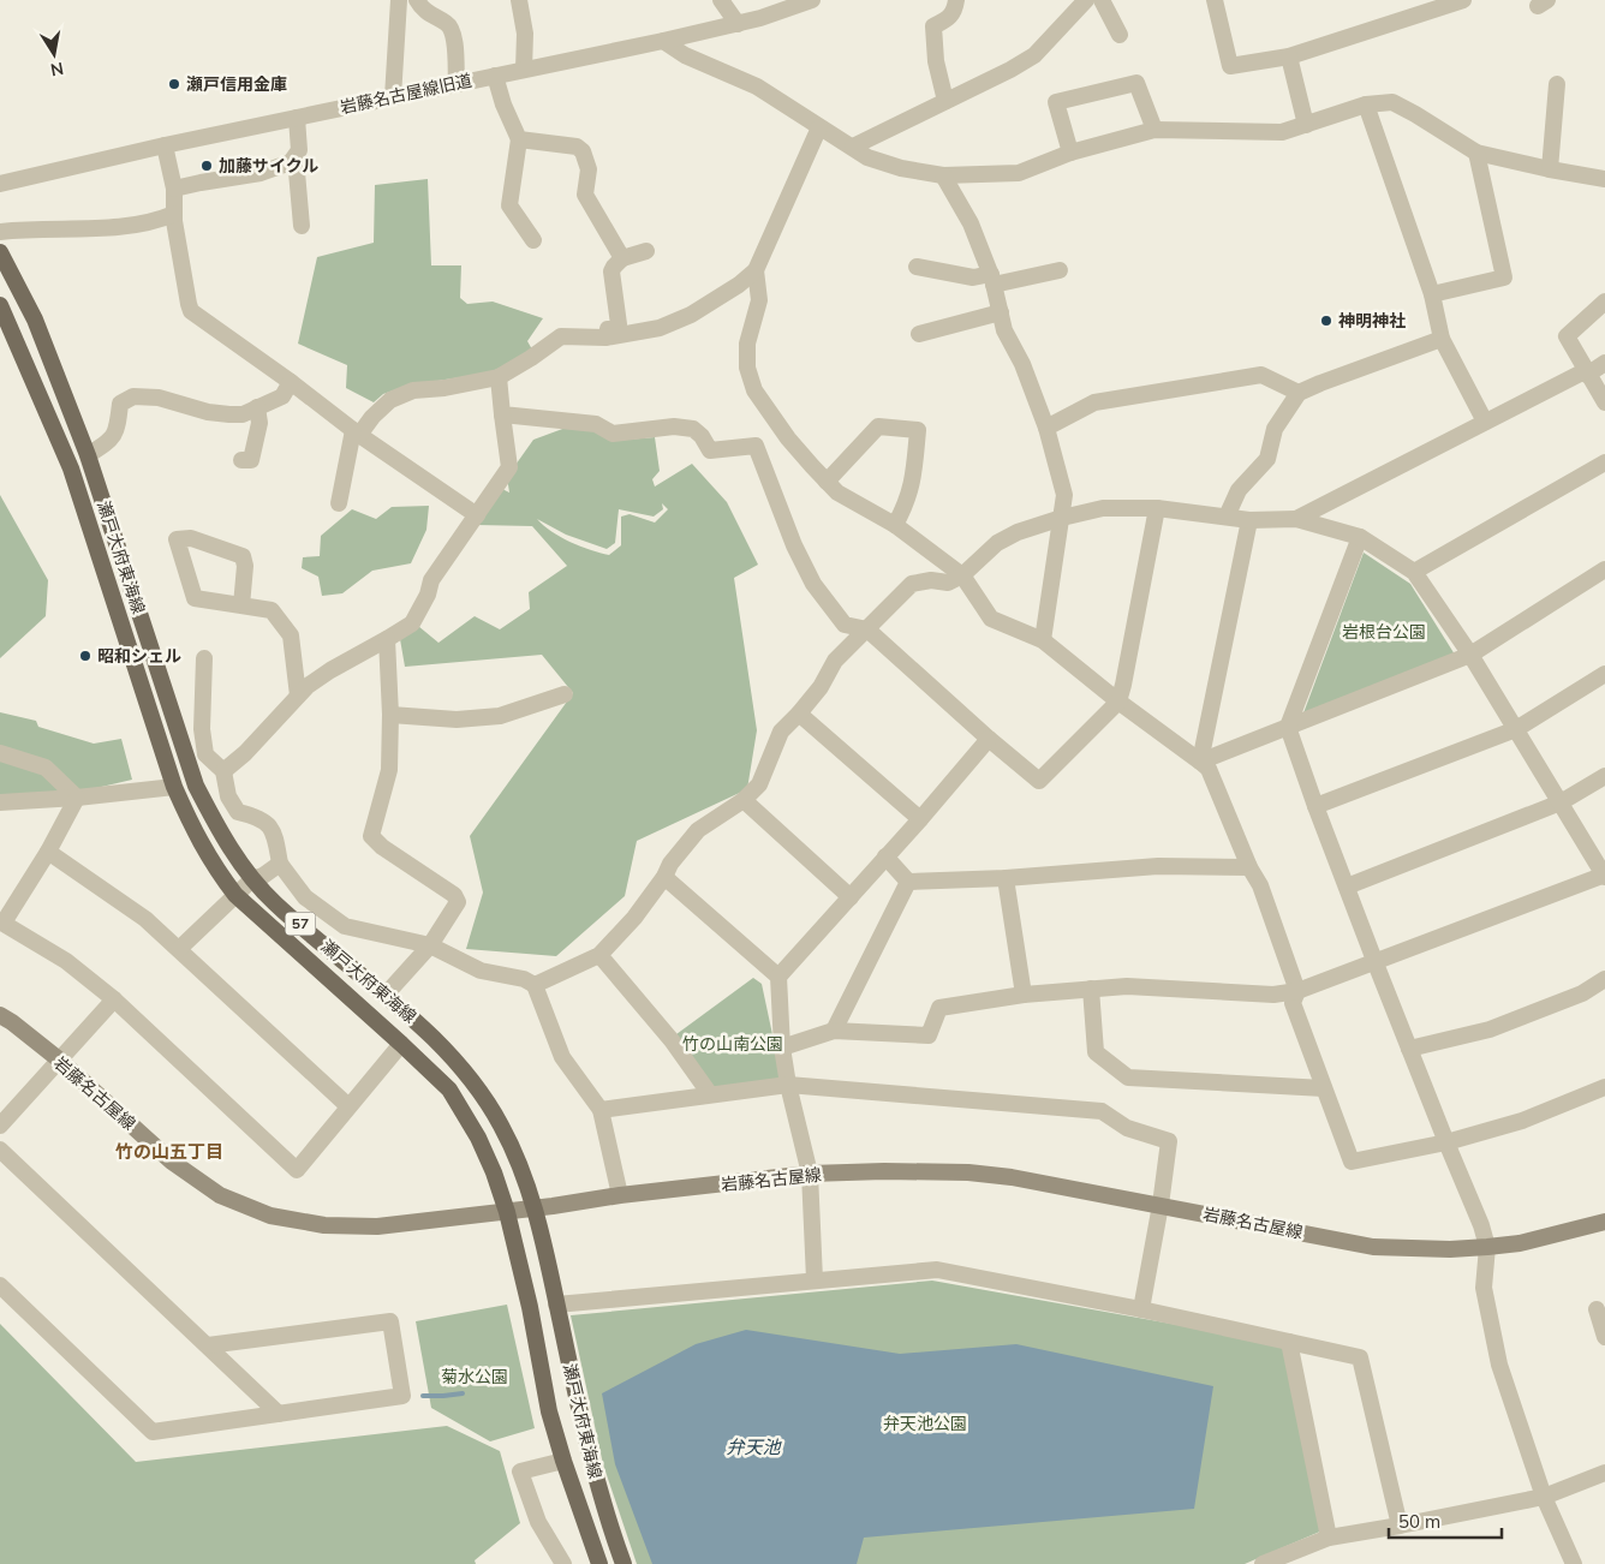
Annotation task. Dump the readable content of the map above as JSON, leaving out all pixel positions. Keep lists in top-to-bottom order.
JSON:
{
  "streets": {
    "main road": ["瀬戸大府東海線", "57", "岩藤名古屋線"],
    "street": ["岩藤名古屋線旧道"]
  },
  "crossings": [
    ["瀬戸大府東海線", "岩藤名古屋線"]
  ],
  "districts": ["竹の山五丁目"],
  "water": ["弁天池"],
  "parks": [
    "岩根台公園",
    "竹の山南公園",
    "菊水公園",
    "弁天池公園"
  ],
  "places": [
    "瀬戸信用金庫",
    "加藤サイクル",
    "神明神社",
    "昭和シェル"
  ],
  "scale_bar": "50 m",
  "north": "bottom"
}
